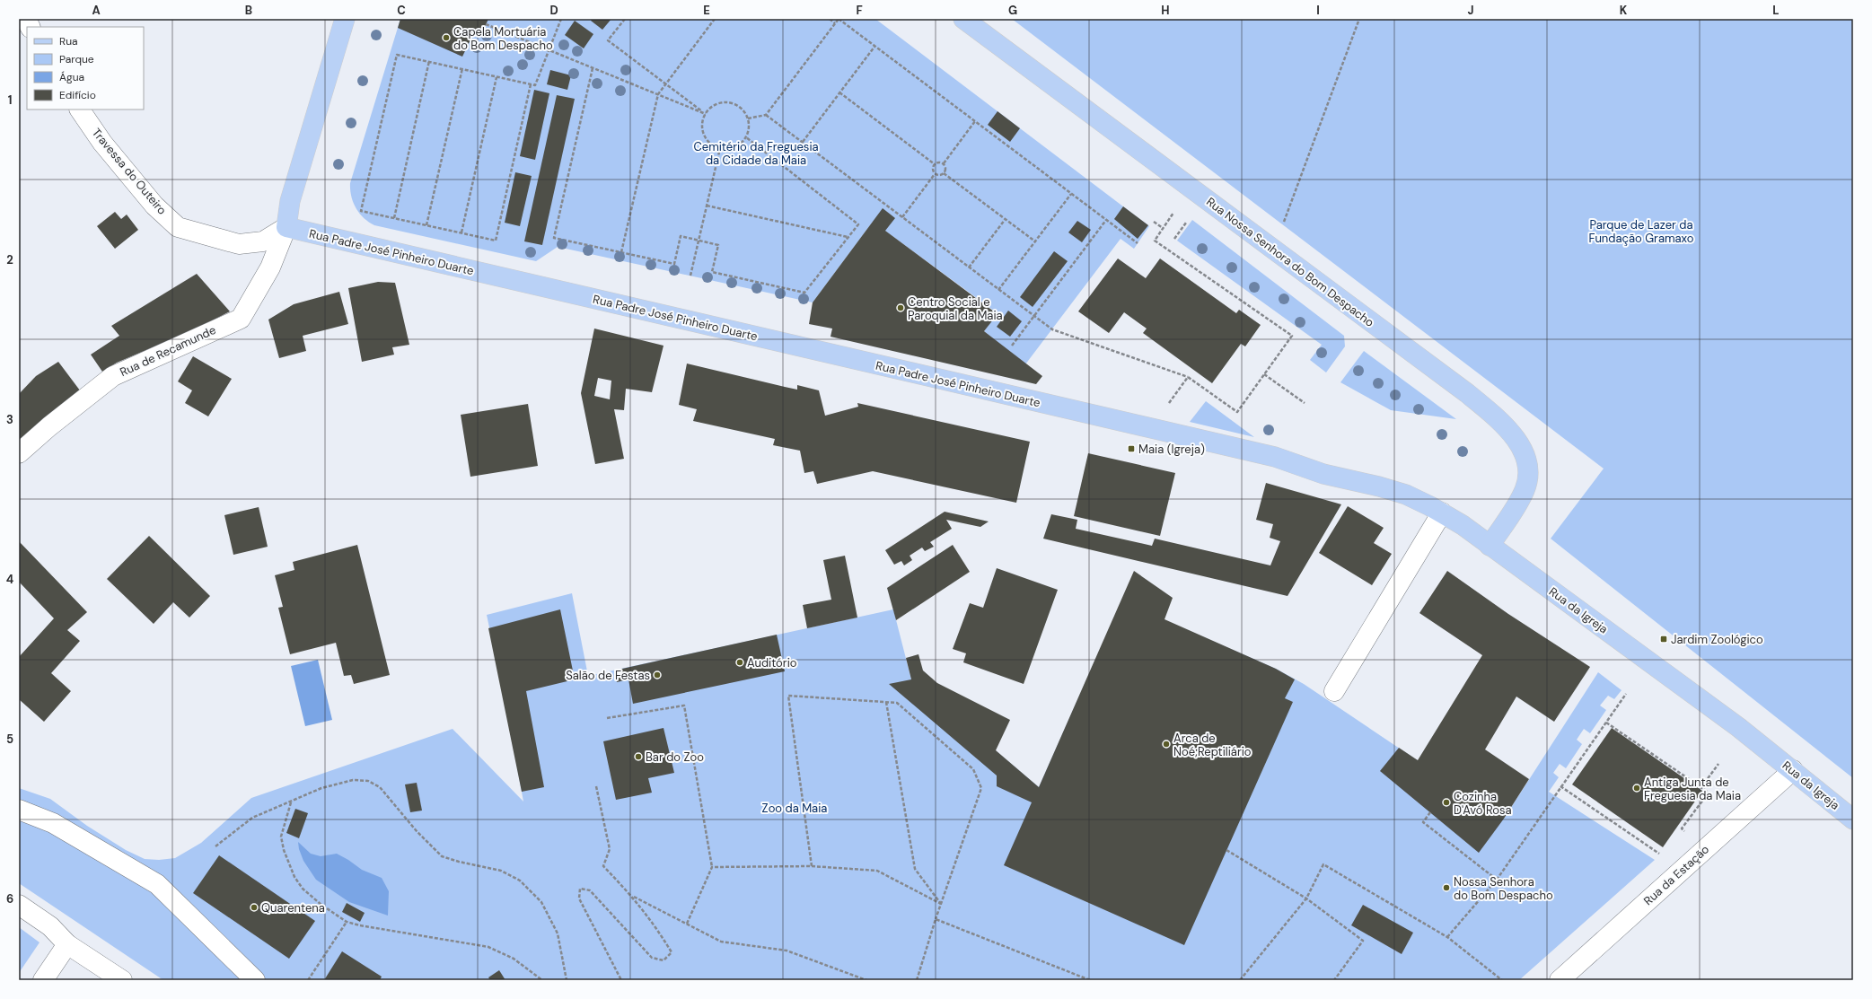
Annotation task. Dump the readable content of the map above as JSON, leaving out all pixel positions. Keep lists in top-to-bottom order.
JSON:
{
  "streets": {
    "main road": ["Rua Padre José Pinheiro Duarte", "Rua Nossa Senhora do Bom Despacho", "Rua da Igreja"],
    "street": ["Travessa do Outeiro", "Rua de Recamunde", "Rua da Estação"]
  },
  "crossings": [
    ["Travessa do Outeiro", "Rua Padre José Pinheiro Duarte"],
    ["Travessa do Outeiro", "Rua de Recamunde"],
    ["Rua Padre José Pinheiro Duarte", "Rua de Recamunde"],
    ["Rua Padre José Pinheiro Duarte", "Rua da Igreja"],
    ["Rua Nossa Senhora do Bom Despacho", "Rua da Igreja"],
    ["Rua da Igreja", "Rua da Estação"]
  ],
  "parks": ["Cemitério da Freguesia da Cidade da Maia", "Parque de Lazer da Fundação Gramaxo", "Zoo da Maia"],
  "places": {
    "other": [
      "Capela Mortuária do Bom Despacho",
      "Centro Social e Paroquial da Maia",
      "Auditório",
      "Salão de Festas",
      "Arca de Noé;Reptiliário",
      "Bar do Zoo",
      "Antiga Junta de Freguesia da Maia",
      "Cozinha D'Avó Rosa",
      "Nossa Senhora do Bom Despacho",
      "Quarentena"
    ],
    "transit": ["Maia (Igreja)", "Jardim Zoológico"]
  },
  "legend": [
    "Rua",
    "Parque",
    "Água",
    "Edifício"
  ],
  "grid": {
    "columns": [
      "A",
      "B",
      "C",
      "D",
      "E",
      "F",
      "G",
      "H",
      "I",
      "J",
      "K",
      "L"
    ],
    "rows": [
      "1",
      "2",
      "3",
      "4",
      "5",
      "6"
    ]
  }
}
